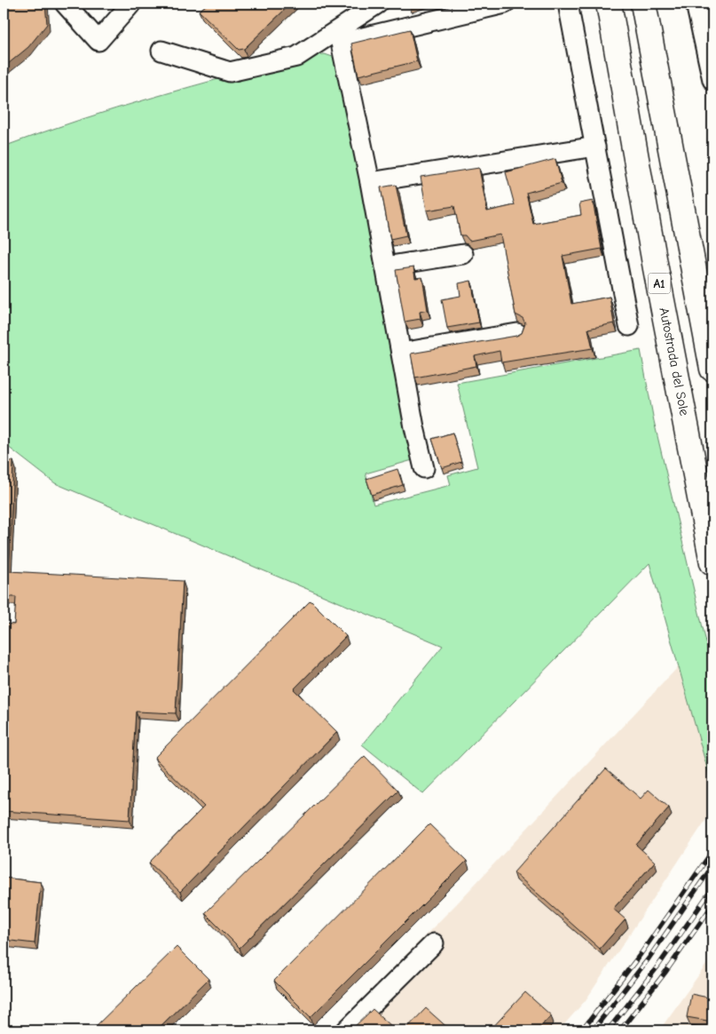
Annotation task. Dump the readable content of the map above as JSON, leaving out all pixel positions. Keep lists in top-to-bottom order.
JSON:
{
  "streets": {
    "highway": ["A1", "Autostrada del Sole"]
  }
}
